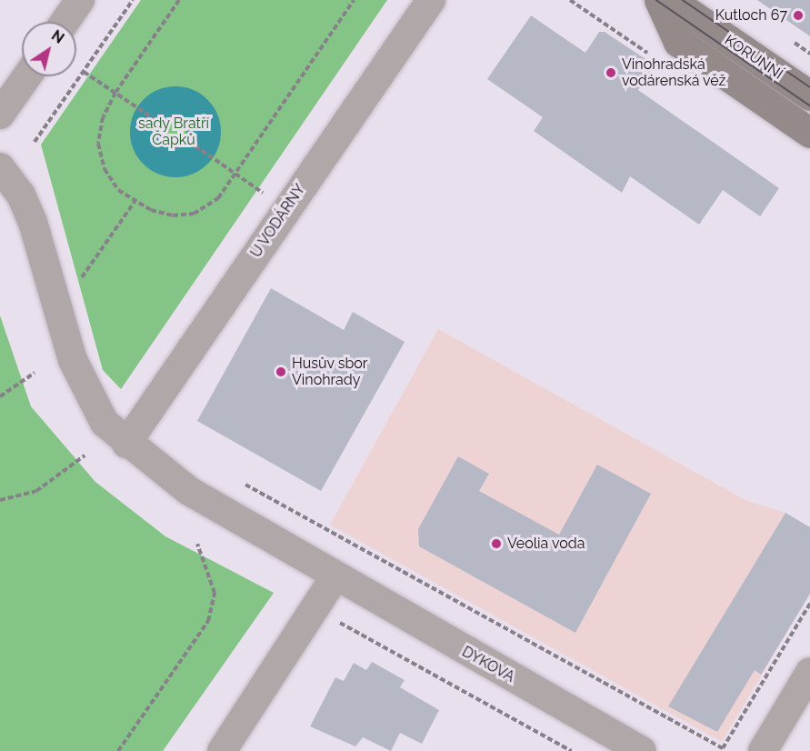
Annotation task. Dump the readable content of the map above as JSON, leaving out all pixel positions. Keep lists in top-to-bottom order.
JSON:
{
  "streets": {
    "street": ["KORUNNÍ", "U VODÁRNY", "DYKOVA"]
  },
  "crossings": [
    ["U VODÁRNY", "DYKOVA"]
  ],
  "parks": ["sady Bratří Čapků"],
  "places": [
    "Kutloch 67",
    "Vinohradská vodárenská věž",
    "Husův sbor Vinohrady",
    "Veolia voda"
  ],
  "north": "top right"
}
